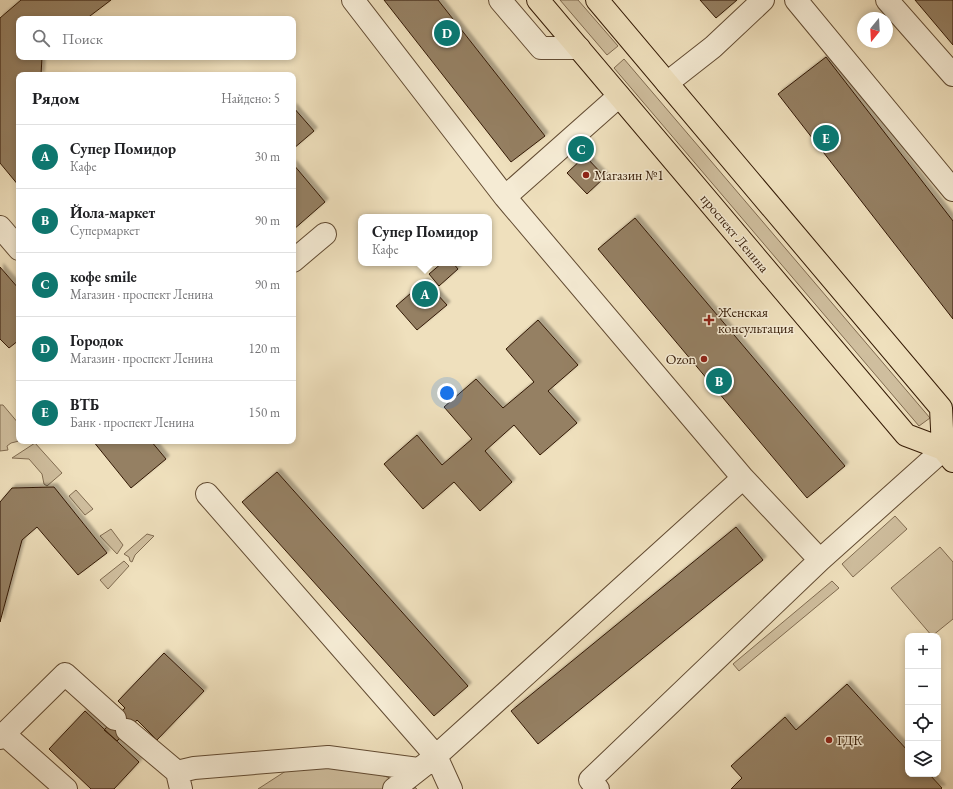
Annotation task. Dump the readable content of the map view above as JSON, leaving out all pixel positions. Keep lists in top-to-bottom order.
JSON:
{
  "streets": {
    "main road": ["проспект Ленина"]
  },
  "places": {
    "other": ["Магазин №1", "Ozon", "ГДК"],
    "health": ["Женская консультация"]
  },
  "north": "bottom",
  "page": {
    "search": "Поиск",
    "pins": [
      "D",
      "E",
      "C",
      "A",
      "B"
    ],
    "heading": ["Рядом", "Найдено: 5"],
    "list": [
      {
        "mark": "A",
        "name": "Супер Помидор",
        "note": "Кафе",
        "value": "30 m"
      },
      {
        "mark": "B",
        "name": "Йола-маркет",
        "note": "Супермаркет",
        "value": "90 m"
      },
      {
        "mark": "C",
        "name": "кофе smile",
        "note": "Магазин · проспект Ленина",
        "value": "90 m"
      },
      {
        "mark": "D",
        "name": "Городок",
        "note": "Магазин · проспект Ленина",
        "value": "120 m"
      },
      {
        "mark": "E",
        "name": "ВТБ",
        "note": "Банк · проспект Ленина",
        "value": "150 m"
      }
    ],
    "popup": ["Супер Помидор", "Кафе"],
    "map_buttons": ["+", "−"]
  }
}
